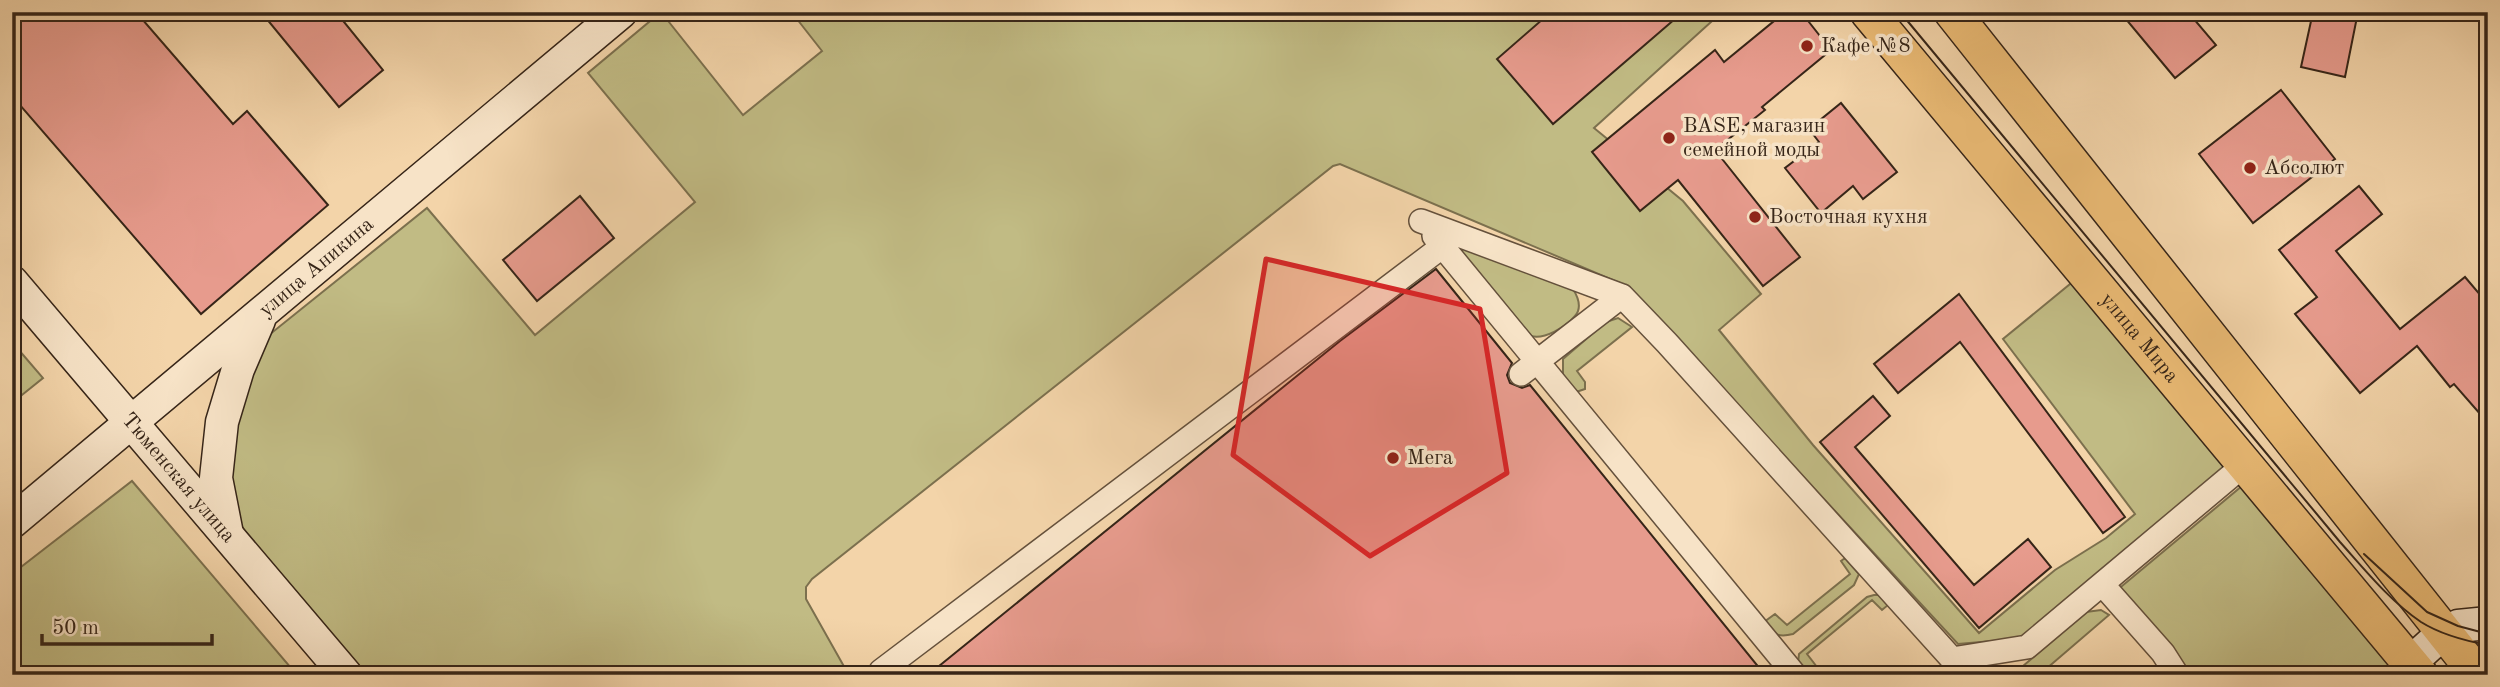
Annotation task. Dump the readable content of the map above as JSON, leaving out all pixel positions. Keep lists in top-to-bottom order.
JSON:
{
  "streets": {
    "main road": ["улица Аникина", "улица Мира", "Тюменская улица"]
  },
  "crossings": [
    ["улица Аникина", "Тюменская улица"]
  ],
  "places": [
    "Кафе №8",
    "BASE, магазин семейной моды",
    "Абсолют",
    "Восточная кухня",
    "Мега"
  ],
  "scale_bar": "50 m"
}
